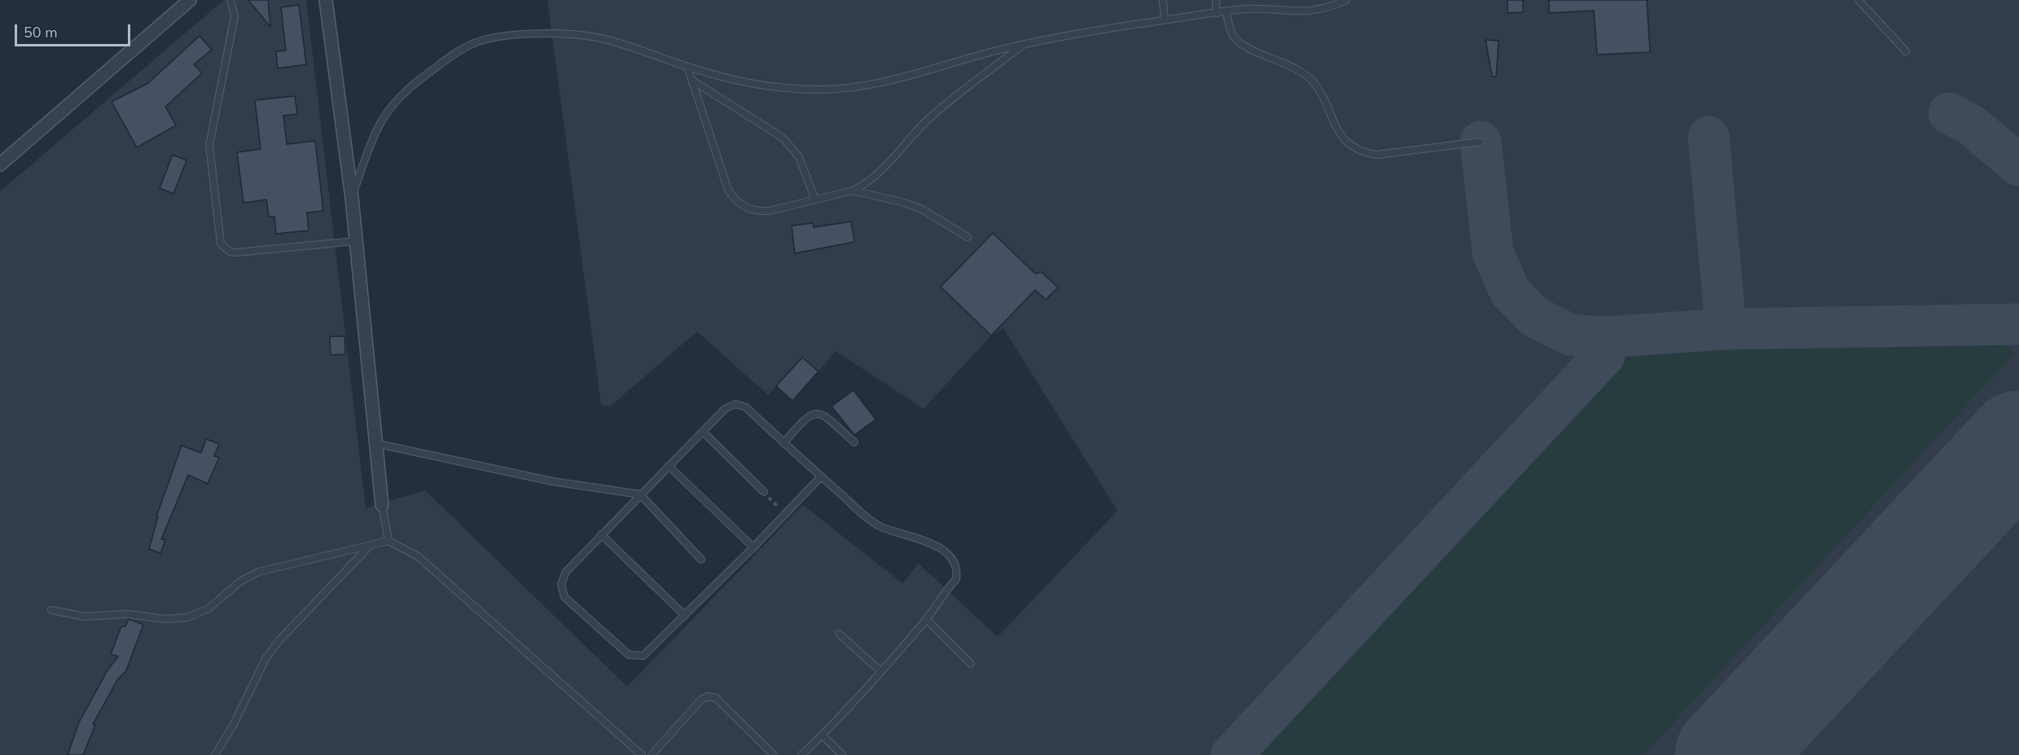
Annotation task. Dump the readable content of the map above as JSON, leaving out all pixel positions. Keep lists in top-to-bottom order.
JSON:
{
  "scale_bar": "50 m"
}
